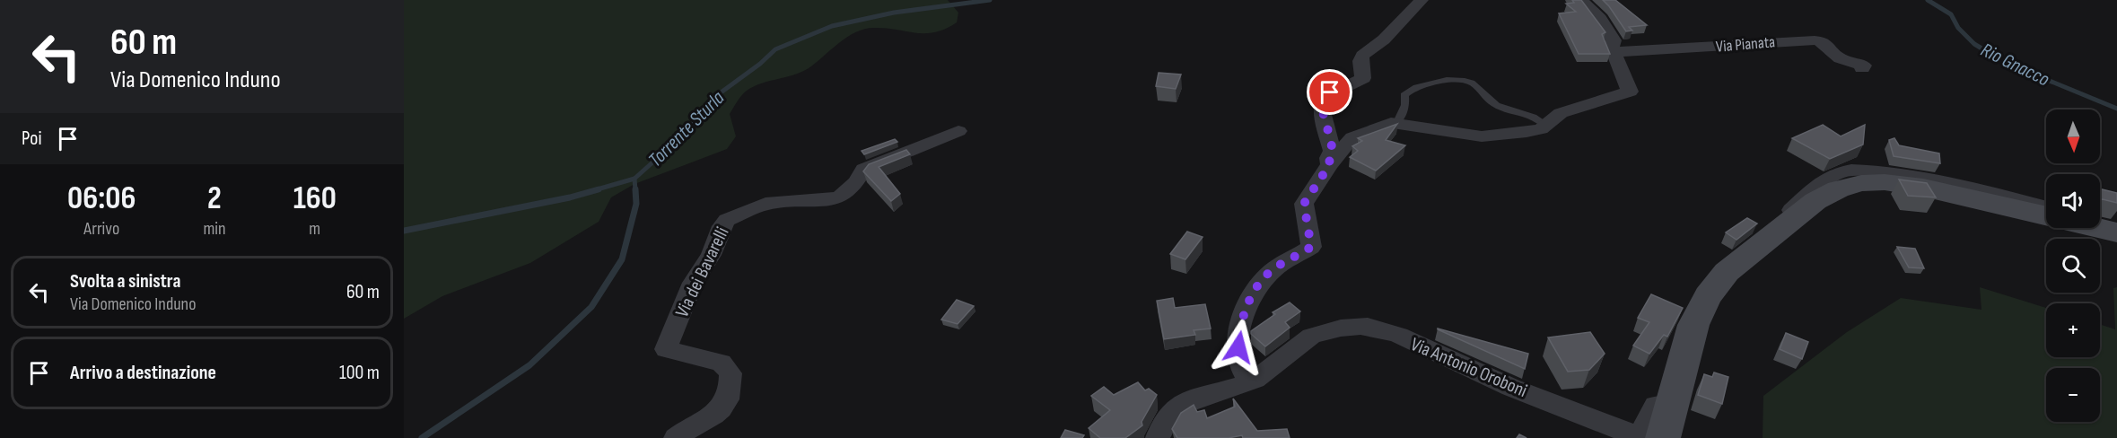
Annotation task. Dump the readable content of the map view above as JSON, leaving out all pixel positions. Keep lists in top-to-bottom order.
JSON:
{
  "streets": {
    "street": ["Via Pianata", "Via dei Bavarelli", "Via Antonio Oroboni"]
  },
  "water": ["Rio Gnacco", "Torrente Sturla"],
  "north": "bottom",
  "page": {
    "turn": ["60 m", "Via Domenico Induno"],
    "map_buttons": ["+", "−"],
    "then": "Poi",
    "eta": [
      "06:06",
      "Arrivo",
      "2",
      "min",
      "160",
      "m"
    ],
    "list": [
      {
        "name": "Svolta a sinistra",
        "note": "Via Domenico Induno",
        "value": "60 m"
      },
      {
        "name": "Arrivo a destinazione",
        "value": "100 m"
      }
    ]
  }
}
